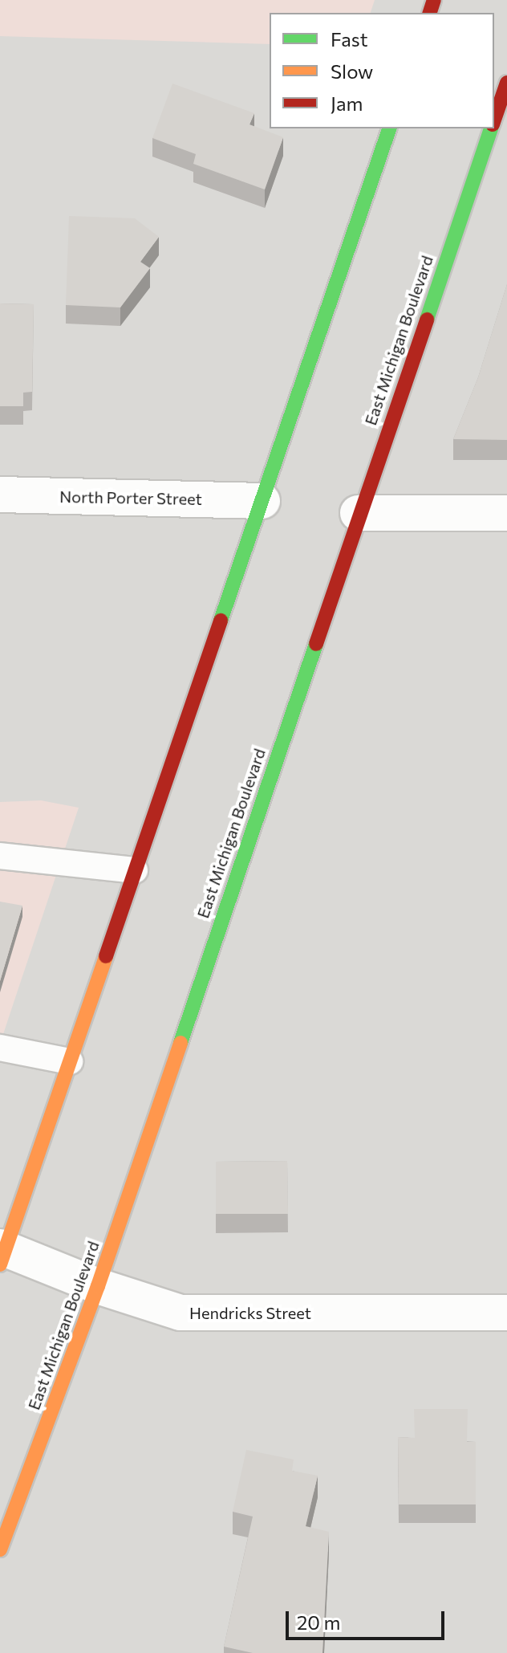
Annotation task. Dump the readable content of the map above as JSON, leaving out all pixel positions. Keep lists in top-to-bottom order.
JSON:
{
  "streets": {
    "main road": ["East Michigan Boulevard"],
    "street": ["North Porter Street", "Hendricks Street"]
  },
  "crossings": [
    ["East Michigan Boulevard", "Hendricks Street"]
  ],
  "legend": ["Fast", "Slow", "Jam"],
  "scale_bar": "20 m"
}
